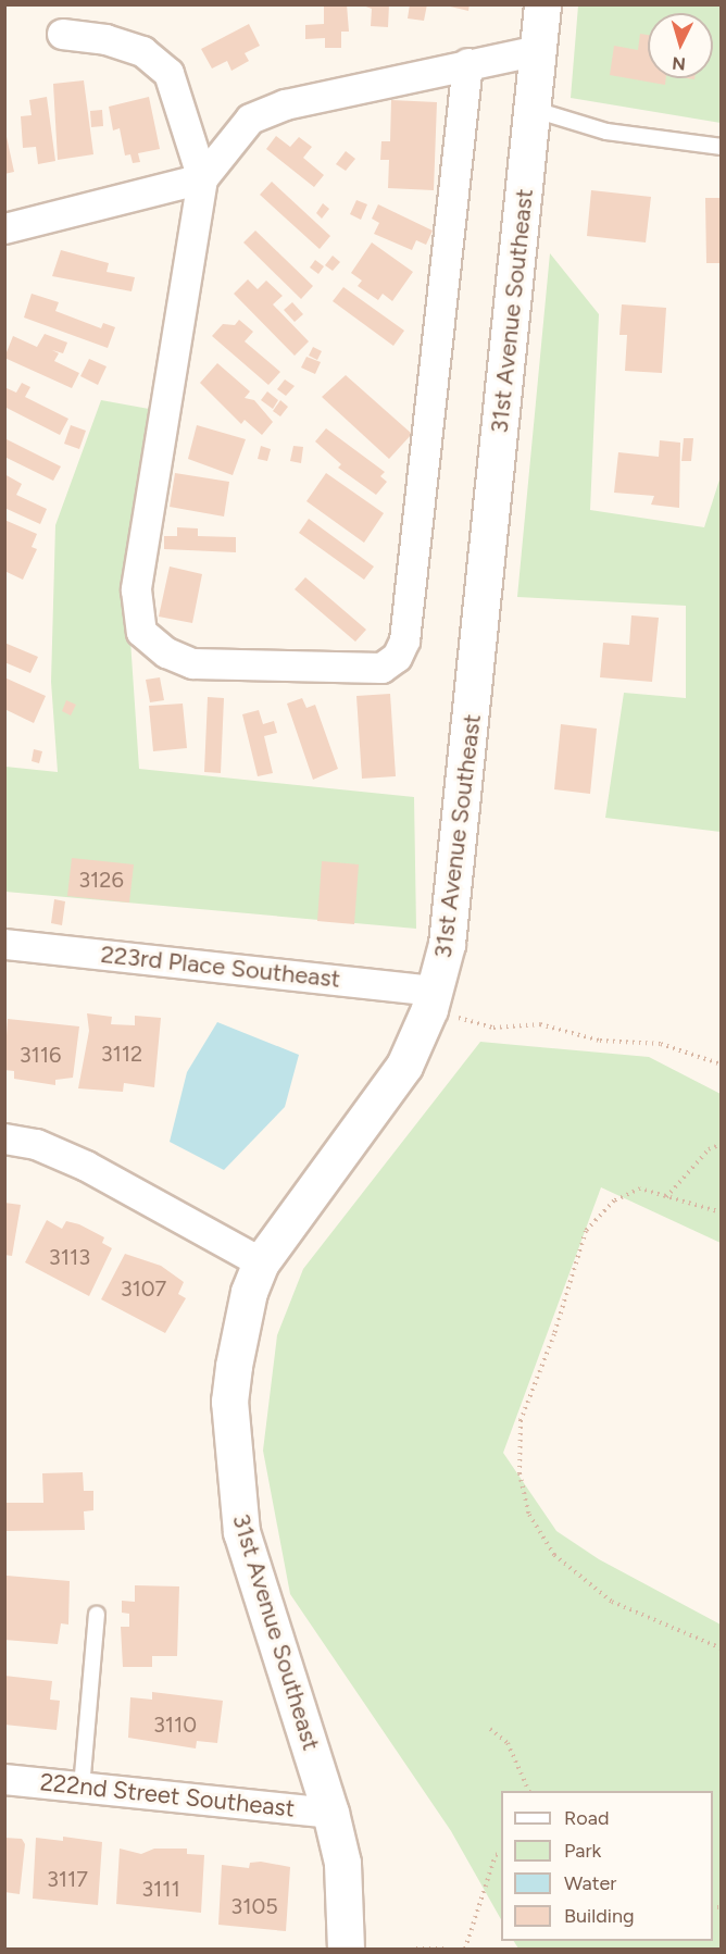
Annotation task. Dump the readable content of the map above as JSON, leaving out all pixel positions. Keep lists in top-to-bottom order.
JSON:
{
  "streets": {
    "street": ["31st Avenue Southeast", "223rd Place Southeast", "222nd Street Southeast"]
  },
  "crossings": [
    ["31st Avenue Southeast", "223rd Place Southeast"],
    ["31st Avenue Southeast", "222nd Street Southeast"]
  ],
  "house_numbers": [
    "3126",
    "3112",
    "3116",
    "3113",
    "3107",
    "3110",
    "3117",
    "3111",
    "3105"
  ],
  "legend": [
    "Road",
    "Park",
    "Water",
    "Building"
  ],
  "north": "bottom"
}
